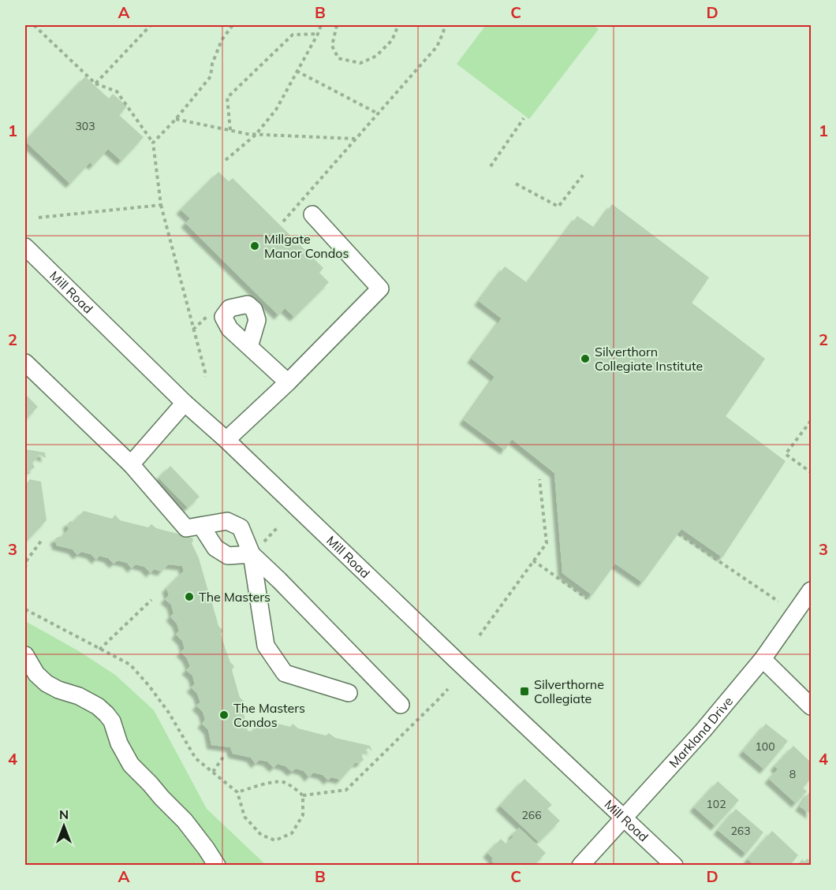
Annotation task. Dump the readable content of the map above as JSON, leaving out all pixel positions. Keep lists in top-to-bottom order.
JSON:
{
  "streets": {
    "street": ["Mill Road", "Markland Drive"]
  },
  "crossings": [
    ["Mill Road", "Markland Drive"]
  ],
  "places": {
    "other": [
      "Millgate Manor Condos",
      "Silverthorn Collegiate Institute",
      "The Masters",
      "The Masters Condos"
    ],
    "transit": ["Silverthorne Collegiate"]
  },
  "house_numbers": [
    "303",
    "100",
    "8",
    "102",
    "266",
    "263"
  ],
  "north": "top",
  "grid": {
    "columns": [
      "A",
      "B",
      "C",
      "D"
    ],
    "rows": [
      "1",
      "2",
      "3",
      "4"
    ]
  }
}
